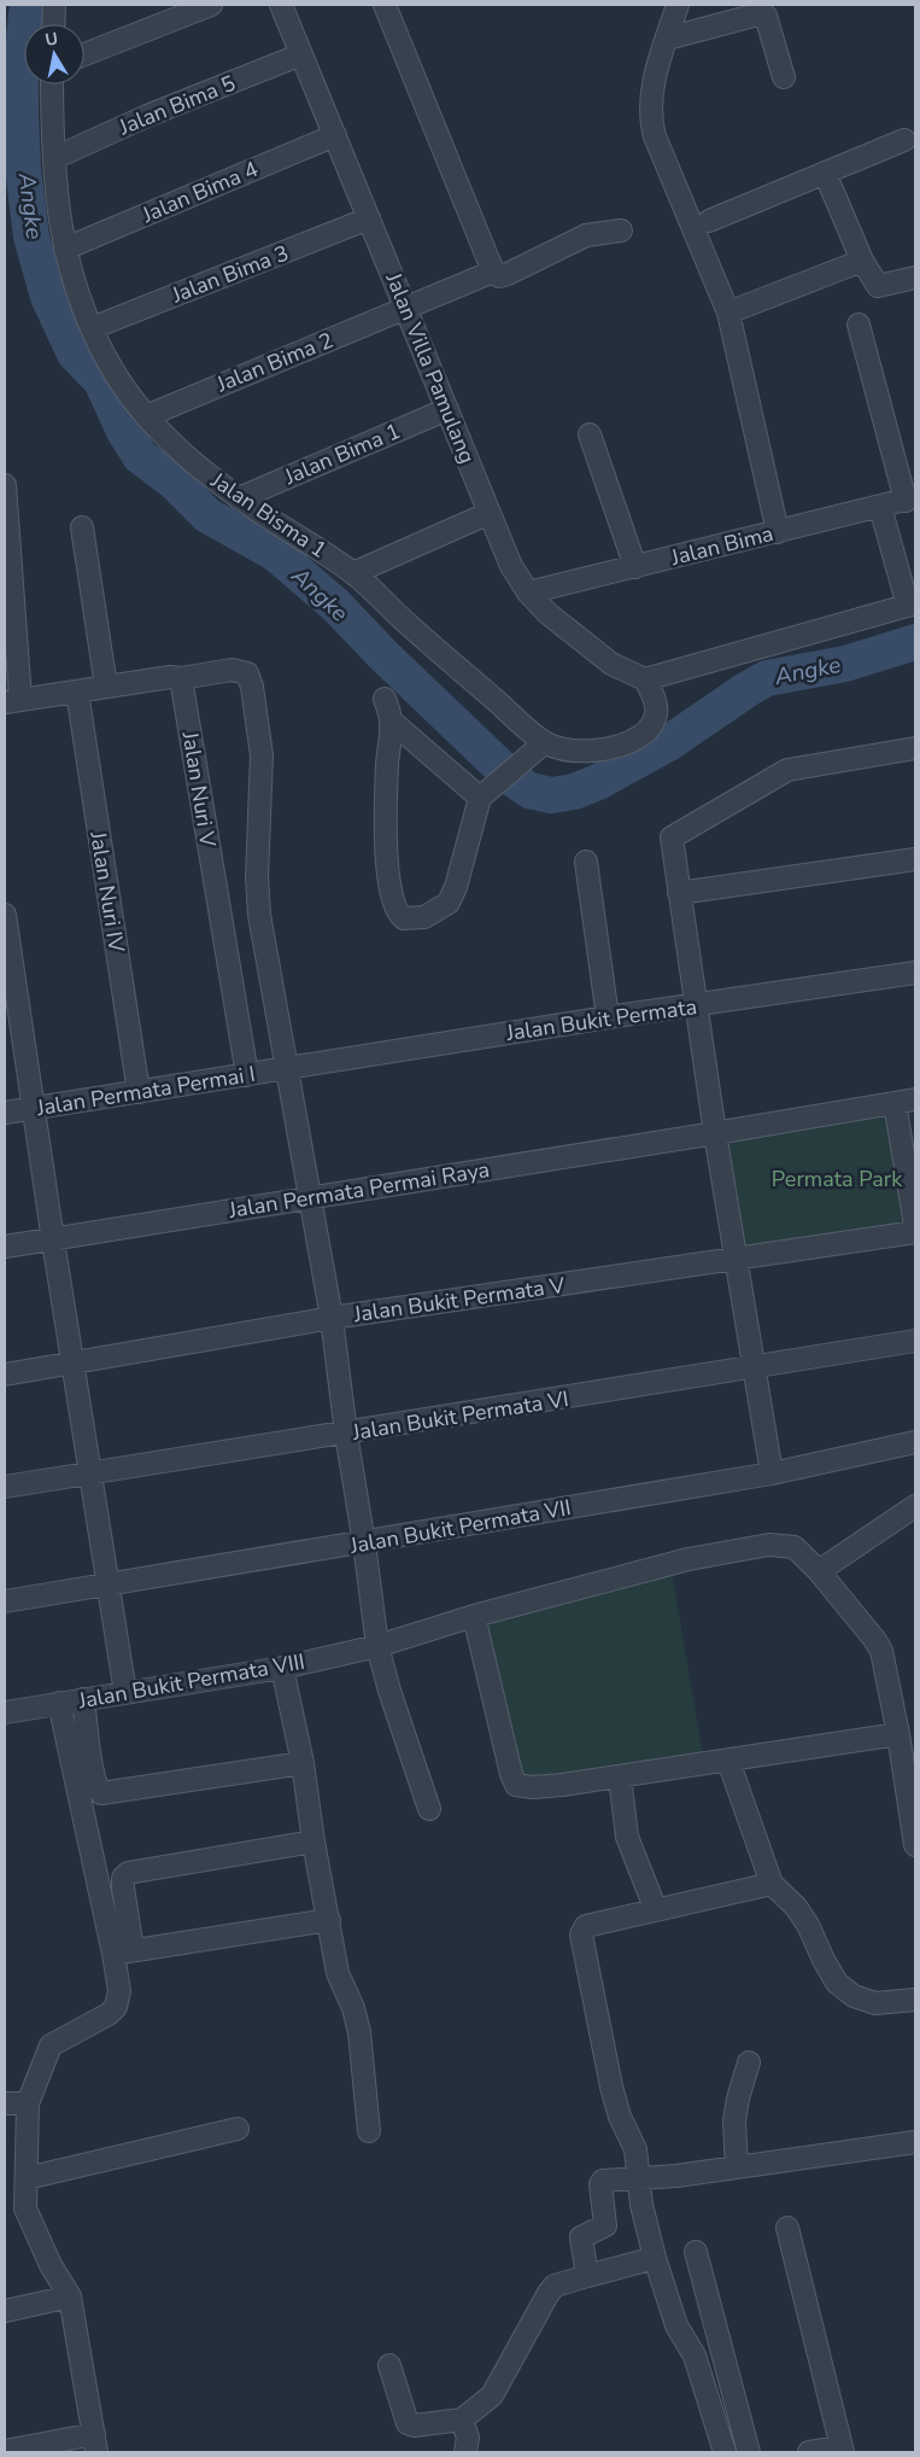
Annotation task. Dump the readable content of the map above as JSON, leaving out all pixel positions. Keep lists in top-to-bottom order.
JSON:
{
  "streets": {
    "street": [
      "Jalan Bima 5",
      "Jalan Bima 4",
      "Jalan Bima 3",
      "Jalan Bima 2",
      "Jalan Villa Pamulang",
      "Jalan Bima 1",
      "Jalan Bisma 1",
      "Jalan Bima",
      "Jalan Nuri V",
      "Jalan Nuri IV",
      "Jalan Bukit Permata",
      "Jalan Permata Permai I",
      "Jalan Permata Permai Raya",
      "Jalan Bukit Permata V",
      "Jalan Bukit Permata VI",
      "Jalan Bukit Permata VII",
      "Jalan Bukit Permata VIII"
    ]
  },
  "crossings": [
    ["Jalan Bima 5", "Jalan Villa Pamulang"],
    ["Jalan Bima 5", "Jalan Bisma 1"],
    ["Jalan Bima 4", "Jalan Villa Pamulang"],
    ["Jalan Bima 4", "Jalan Bisma 1"],
    ["Jalan Bima 3", "Jalan Villa Pamulang"],
    ["Jalan Bima 3", "Jalan Bisma 1"],
    ["Jalan Bima 2", "Jalan Villa Pamulang"],
    ["Jalan Bima 2", "Jalan Bisma 1"],
    ["Jalan Villa Pamulang", "Jalan Bima 1"],
    ["Jalan Villa Pamulang", "Jalan Bisma 1"],
    ["Jalan Villa Pamulang", "Jalan Bima"],
    ["Jalan Bima 1", "Jalan Bisma 1"],
    ["Jalan Nuri V", "Jalan Permata Permai I"],
    ["Jalan Nuri IV", "Jalan Permata Permai I"],
    ["Jalan Bukit Permata", "Jalan Permata Permai I"]
  ],
  "water": ["Angke"],
  "parks": ["Permata Park"],
  "north": "top"
}
